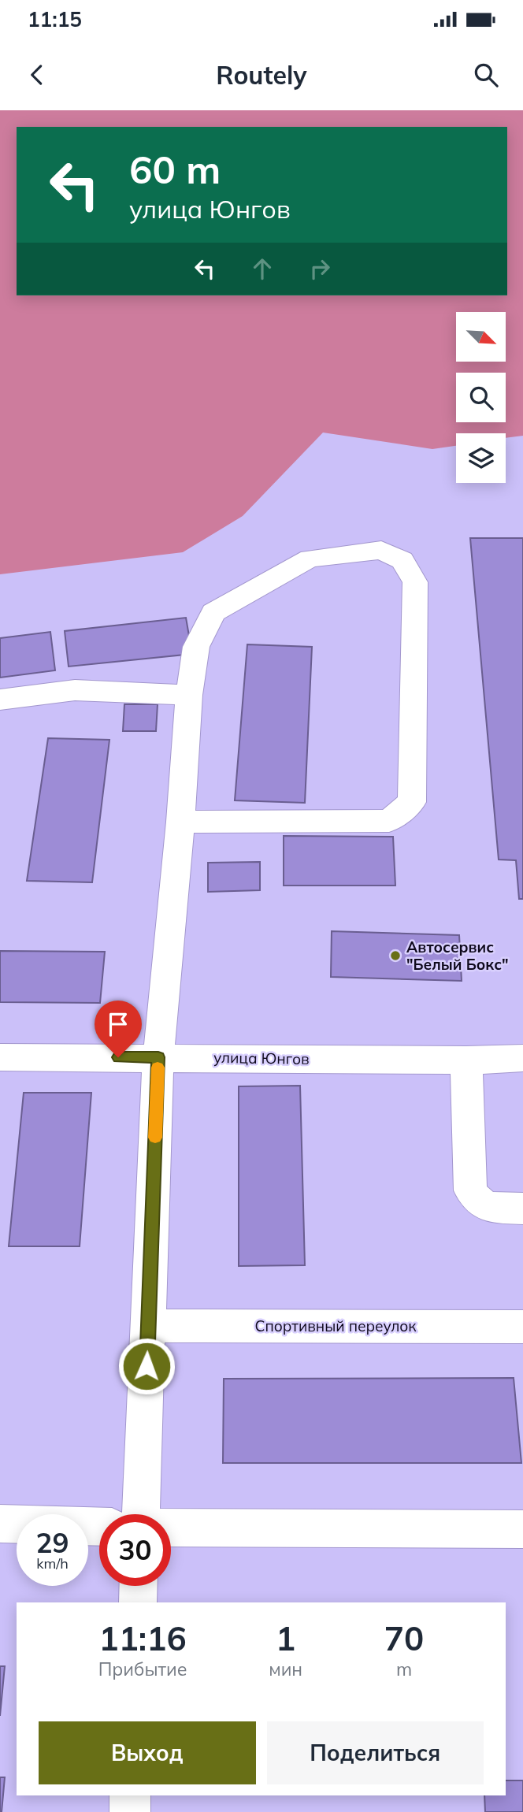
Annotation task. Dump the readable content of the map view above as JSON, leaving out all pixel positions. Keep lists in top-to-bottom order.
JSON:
{
  "streets": {
    "street": ["улица Юнгов", "Спортивный переулок"]
  },
  "places": ["Автосервис \"Белый Бокс\""],
  "north": "bottom right",
  "page": {
    "status": "11:15",
    "header": "Routely",
    "turn": ["60 m", "улица Юнгов"],
    "speed": "29 km/h",
    "limit": "30",
    "eta": [
      "11:16",
      "Прибытие",
      "1",
      "мин",
      "70",
      "m"
    ],
    "buttons": ["Выход", "Поделиться"]
  }
}
